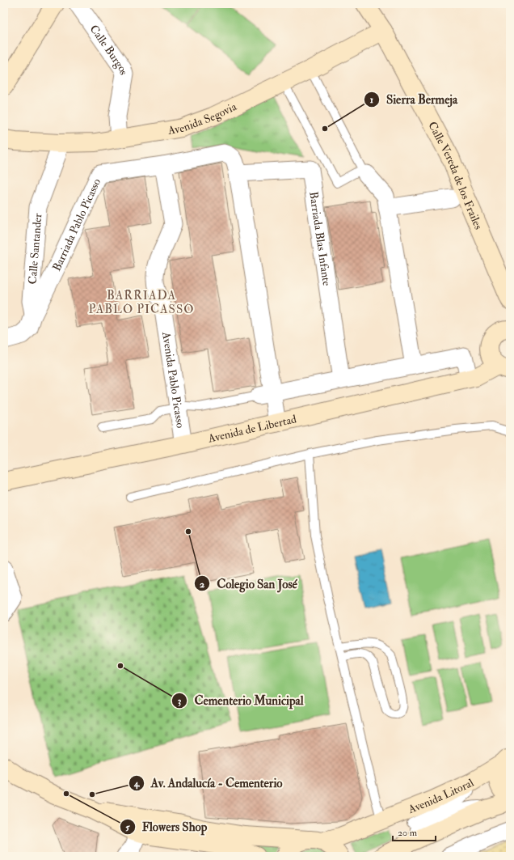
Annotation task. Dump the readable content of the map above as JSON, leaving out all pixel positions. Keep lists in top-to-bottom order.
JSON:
{
  "streets": {
    "street": [
      "Calle Burgos",
      "Avenida Segovia",
      "Calle Vereda de los Frailes",
      "Barriada Pablo Picasso",
      "Barriada Blas Infante",
      "Calle Santander",
      "Avenida Pablo Picasso",
      "Avenida de Libertad",
      "Avenida Litoral"
    ]
  },
  "crossings": [
    ["Calle Burgos", "Avenida Segovia"],
    ["Avenida Segovia", "Calle Vereda de los Frailes"],
    ["Avenida Segovia", "Calle Santander"],
    ["Barriada Pablo Picasso", "Calle Santander"],
    ["Barriada Pablo Picasso", "Avenida Pablo Picasso"],
    ["Avenida Pablo Picasso", "Avenida de Libertad"]
  ],
  "districts": ["BARRIADA PABLO PICASSO"],
  "places": [
    "Sierra Bermeja",
    "Colegio San José",
    "Cementerio Municipal",
    "Flowers Shop",
    "Av. Andalucía - Cementerio"
  ],
  "scale_bar": "20 m"
}
